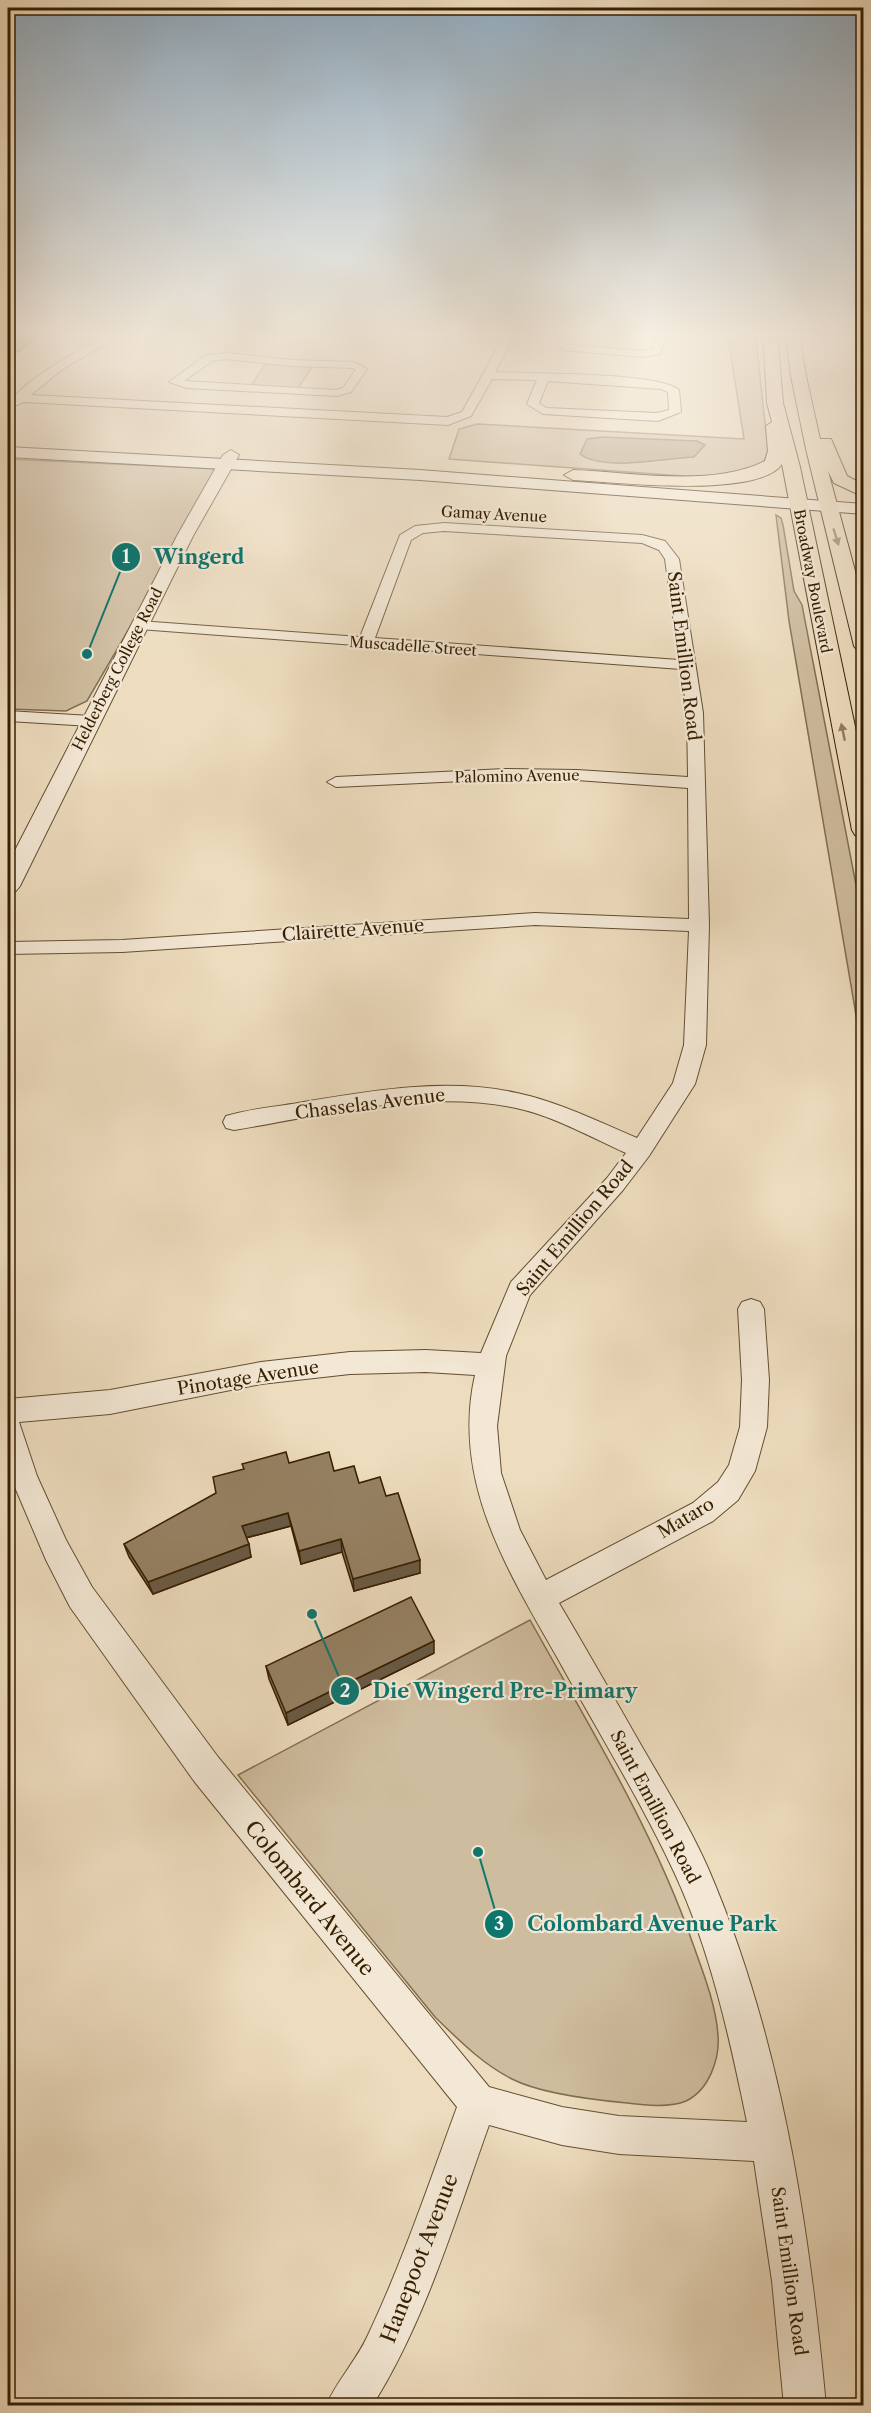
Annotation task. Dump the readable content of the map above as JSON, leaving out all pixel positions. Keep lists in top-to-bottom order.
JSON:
{
  "streets": {
    "main road": ["Broadway Boulevard"],
    "street": [
      "Gamay Avenue",
      "Muscadelle Street",
      "Saint Emillion Road",
      "Helderberg College Road",
      "Palomino Avenue",
      "Clairette Avenue",
      "Chasselas Avenue",
      "Pinotage Avenue",
      "Mataro",
      "Colombard Avenue",
      "Hanepoot Avenue"
    ]
  },
  "crossings": [
    ["Gamay Avenue", "Muscadelle Street"],
    ["Gamay Avenue", "Saint Emillion Road"],
    ["Muscadelle Street", "Saint Emillion Road"],
    ["Muscadelle Street", "Helderberg College Road"],
    ["Saint Emillion Road", "Palomino Avenue"],
    ["Saint Emillion Road", "Clairette Avenue"],
    ["Saint Emillion Road", "Chasselas Avenue"],
    ["Saint Emillion Road", "Pinotage Avenue"],
    ["Saint Emillion Road", "Mataro"],
    ["Colombard Avenue", "Hanepoot Avenue"]
  ],
  "places": ["Wingerd", "Die Wingerd Pre-Primary", "Colombard Avenue Park"]
}
